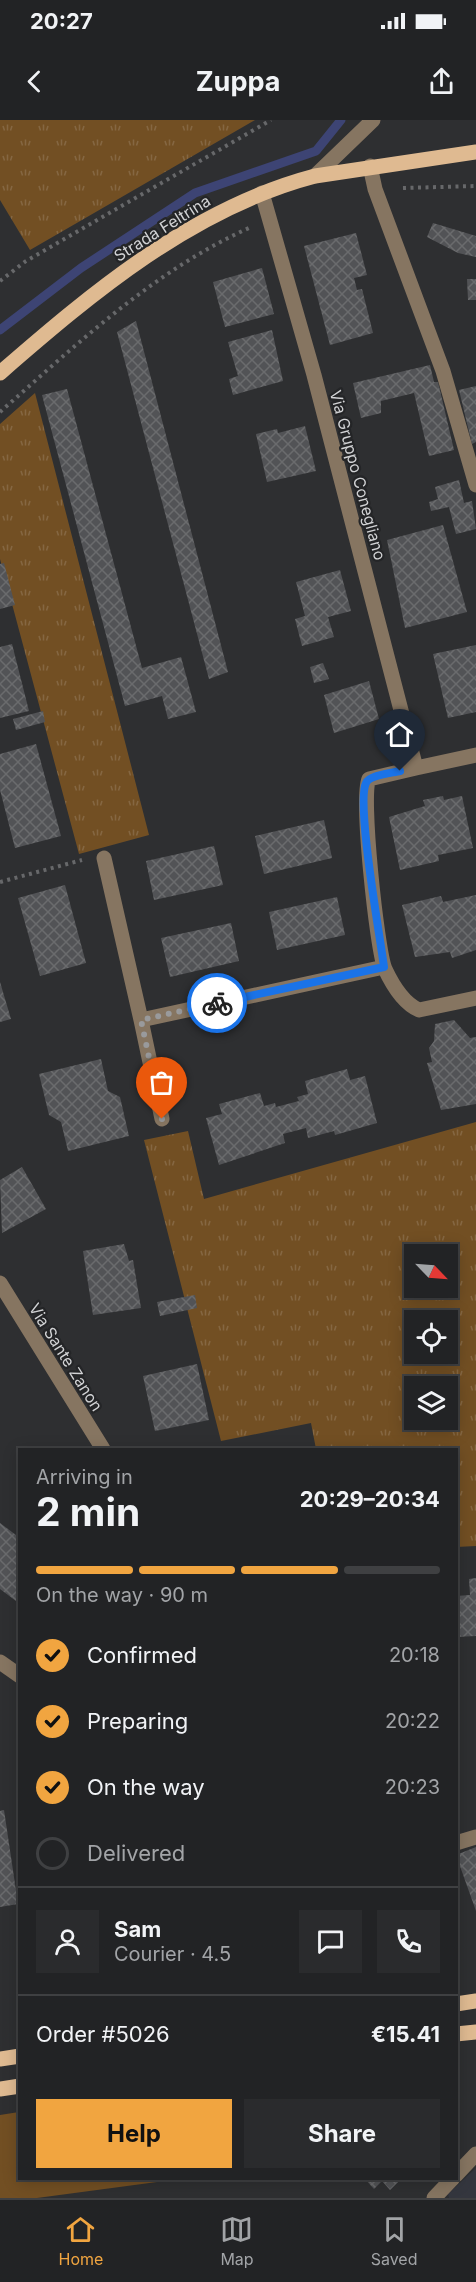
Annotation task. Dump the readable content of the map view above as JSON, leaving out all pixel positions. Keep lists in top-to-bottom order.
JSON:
{
  "streets": {
    "main road": ["Strada Feltrina"],
    "street": ["Via Gruppo Conegliano", "Via Sante Zanon"]
  },
  "crossings": [
    ["Strada Feltrina", "Via Gruppo Conegliano"]
  ],
  "north": "bottom right",
  "page": {
    "status": "20:27",
    "header": "Zuppa",
    "heading": ["2 min", "Arriving in", "20:29–20:34"],
    "panel": [
      "Sam",
      "Courier · 4.5",
      "Order #5026",
      "€15.41"
    ],
    "bar": "On the way · 90 m",
    "list": [
      ["Confirmed", "20:18"],
      ["Preparing", "20:22"],
      ["On the way", "20:23"],
      "Delivered"
    ],
    "buttons": ["Help", "Share"],
    "tabs": ["Home", "Map", "Saved"]
  }
}
